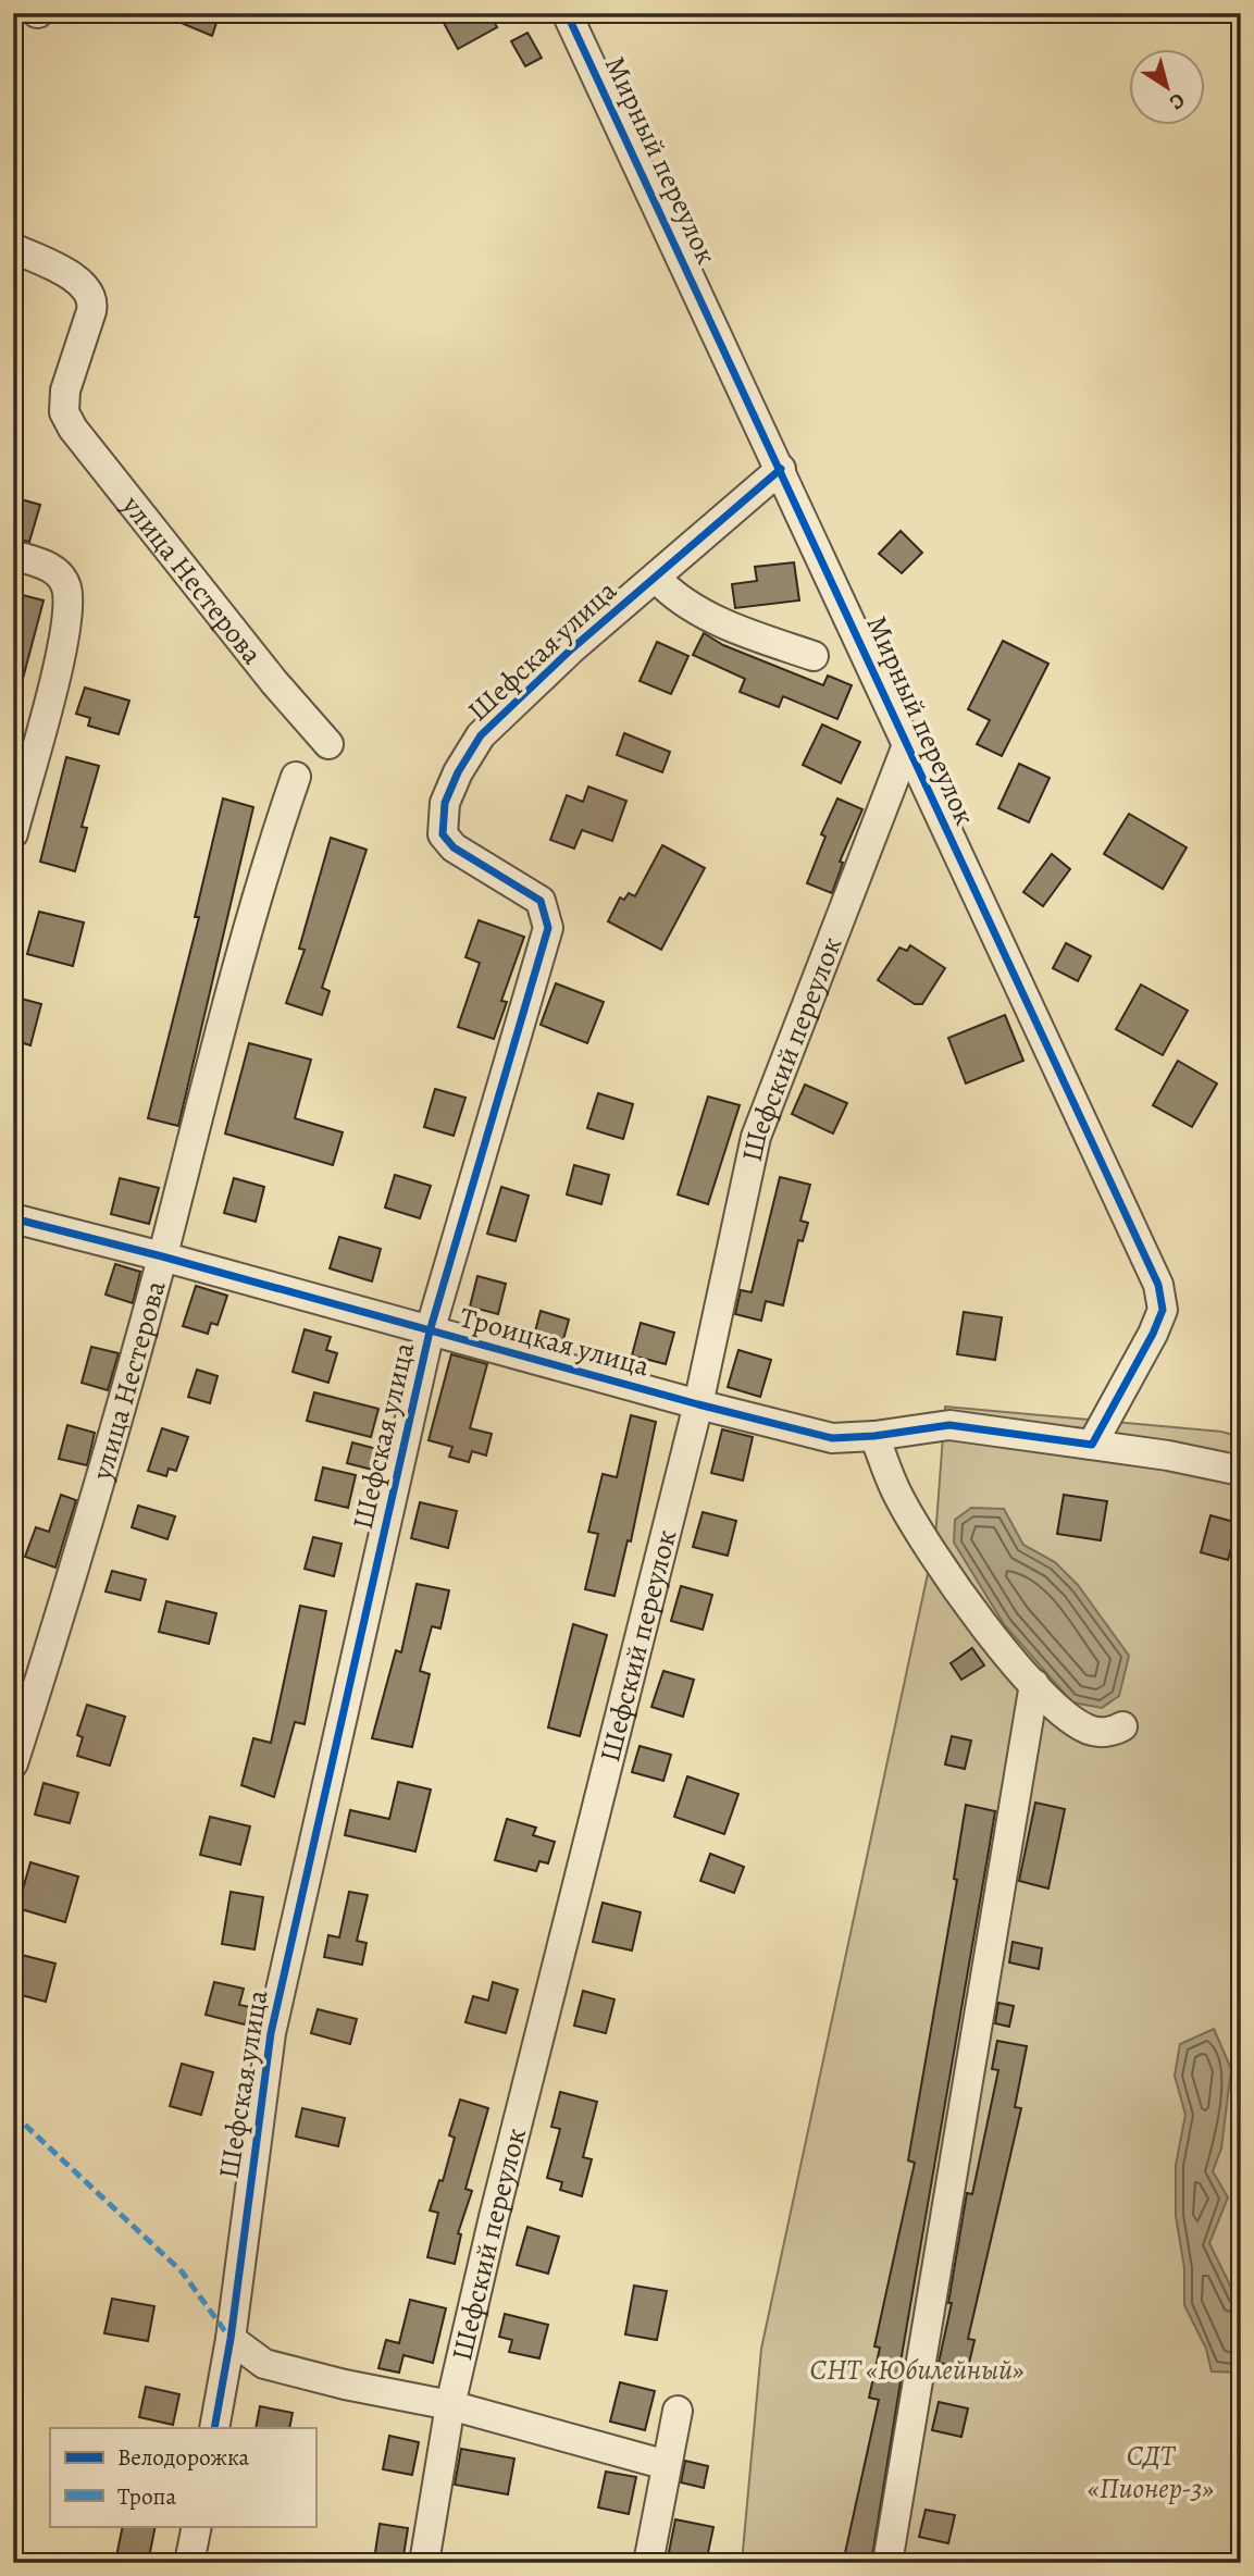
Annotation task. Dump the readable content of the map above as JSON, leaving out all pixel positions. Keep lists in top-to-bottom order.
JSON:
{
  "streets": {
    "street": [
      "Мирный переулок",
      "улица Нестерова",
      "Шефская улица",
      "Шефский переулок",
      "Троицкая улица"
    ]
  },
  "crossings": [
    ["Мирный переулок", "Шефская улица"],
    ["Мирный переулок", "Шефский переулок"],
    ["Мирный переулок", "Троицкая улица"],
    ["улица Нестерова", "Троицкая улица"],
    ["Шефская улица", "Троицкая улица"],
    ["Шефский переулок", "Троицкая улица"]
  ],
  "parks": ["СНТ «Юбилейный»", "СДТ «Пионер-3»"],
  "legend": ["Велодорожка", "Тропа"],
  "north": "bottom right"
}
